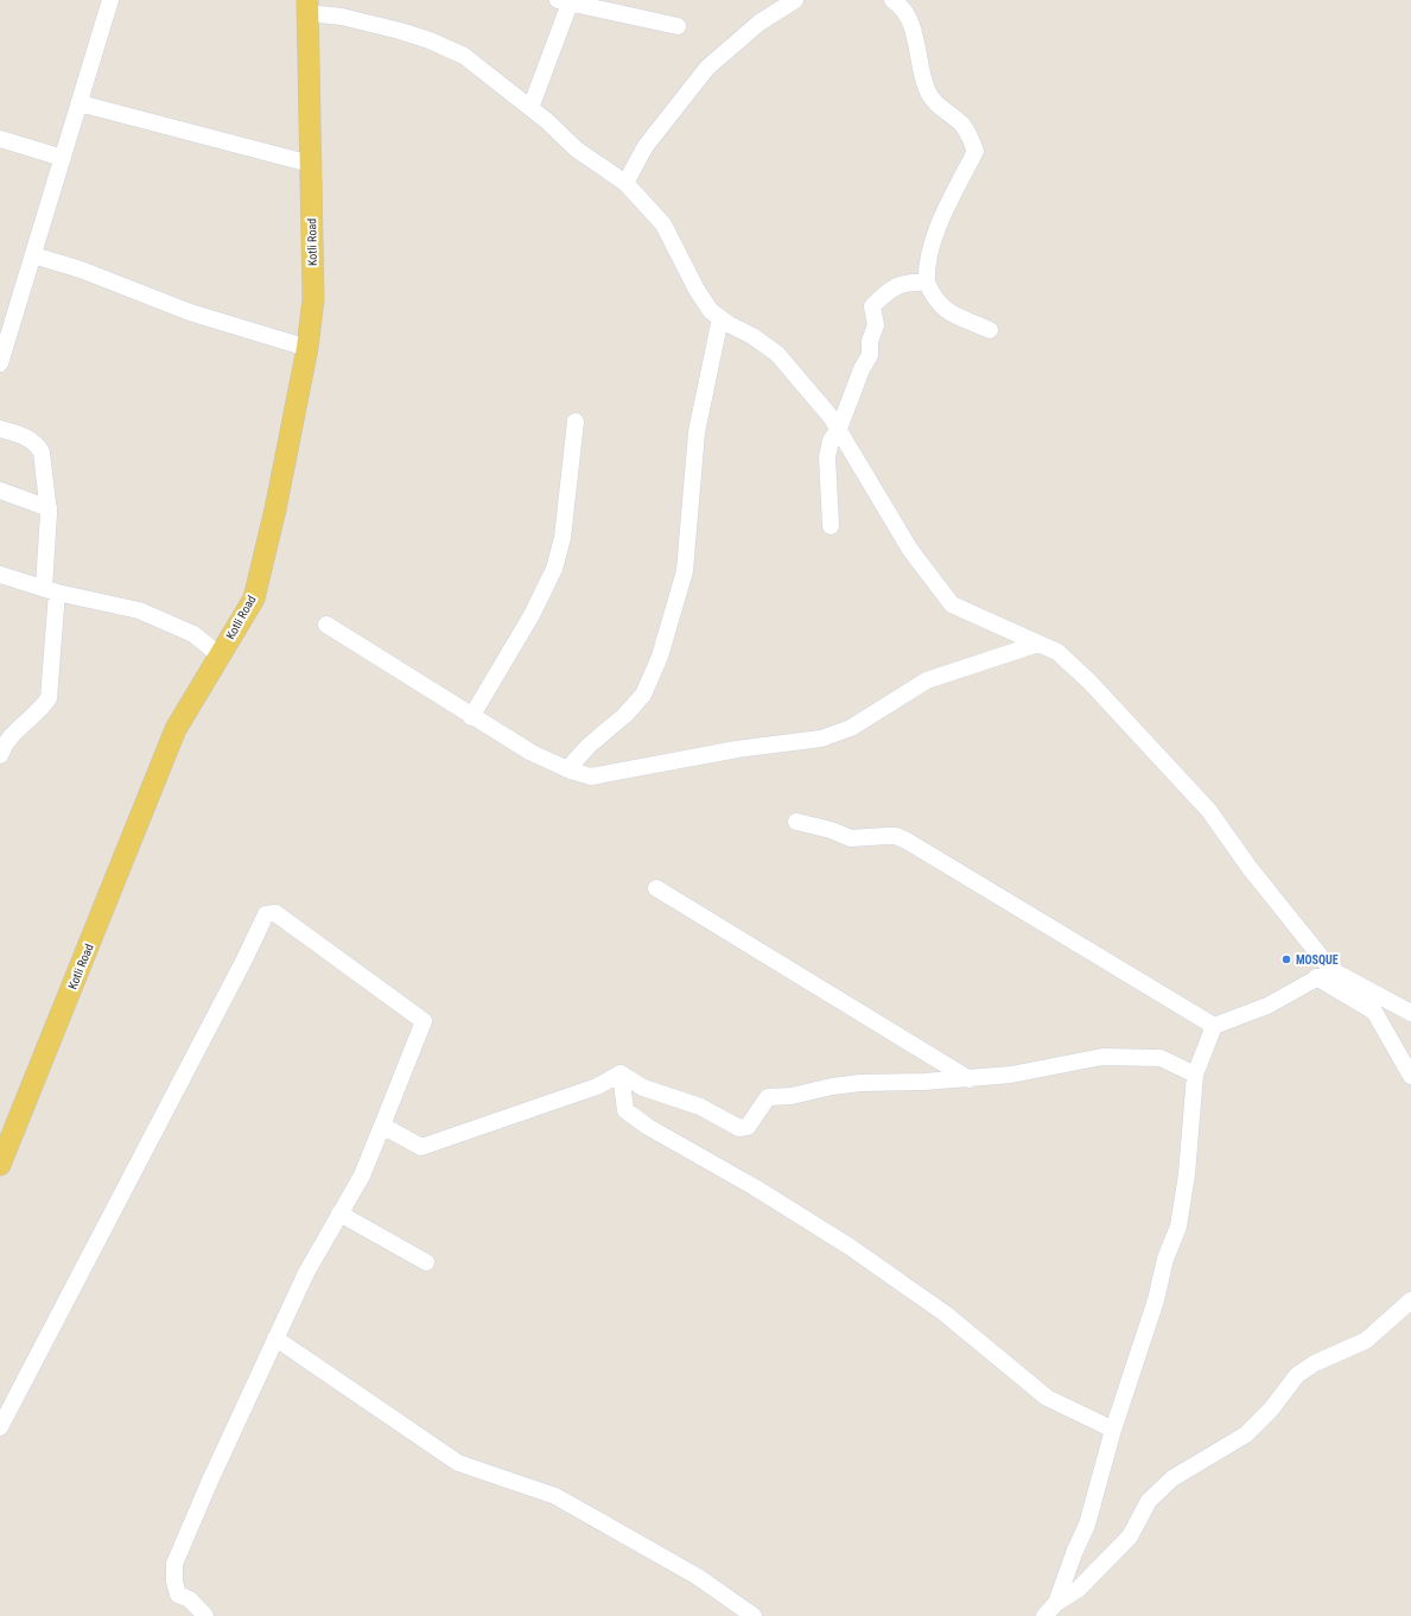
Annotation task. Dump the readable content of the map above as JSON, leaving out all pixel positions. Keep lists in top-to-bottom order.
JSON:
{
  "streets": {
    "main road": ["Kotli Road"]
  },
  "places": ["MOSQUE"]
}
